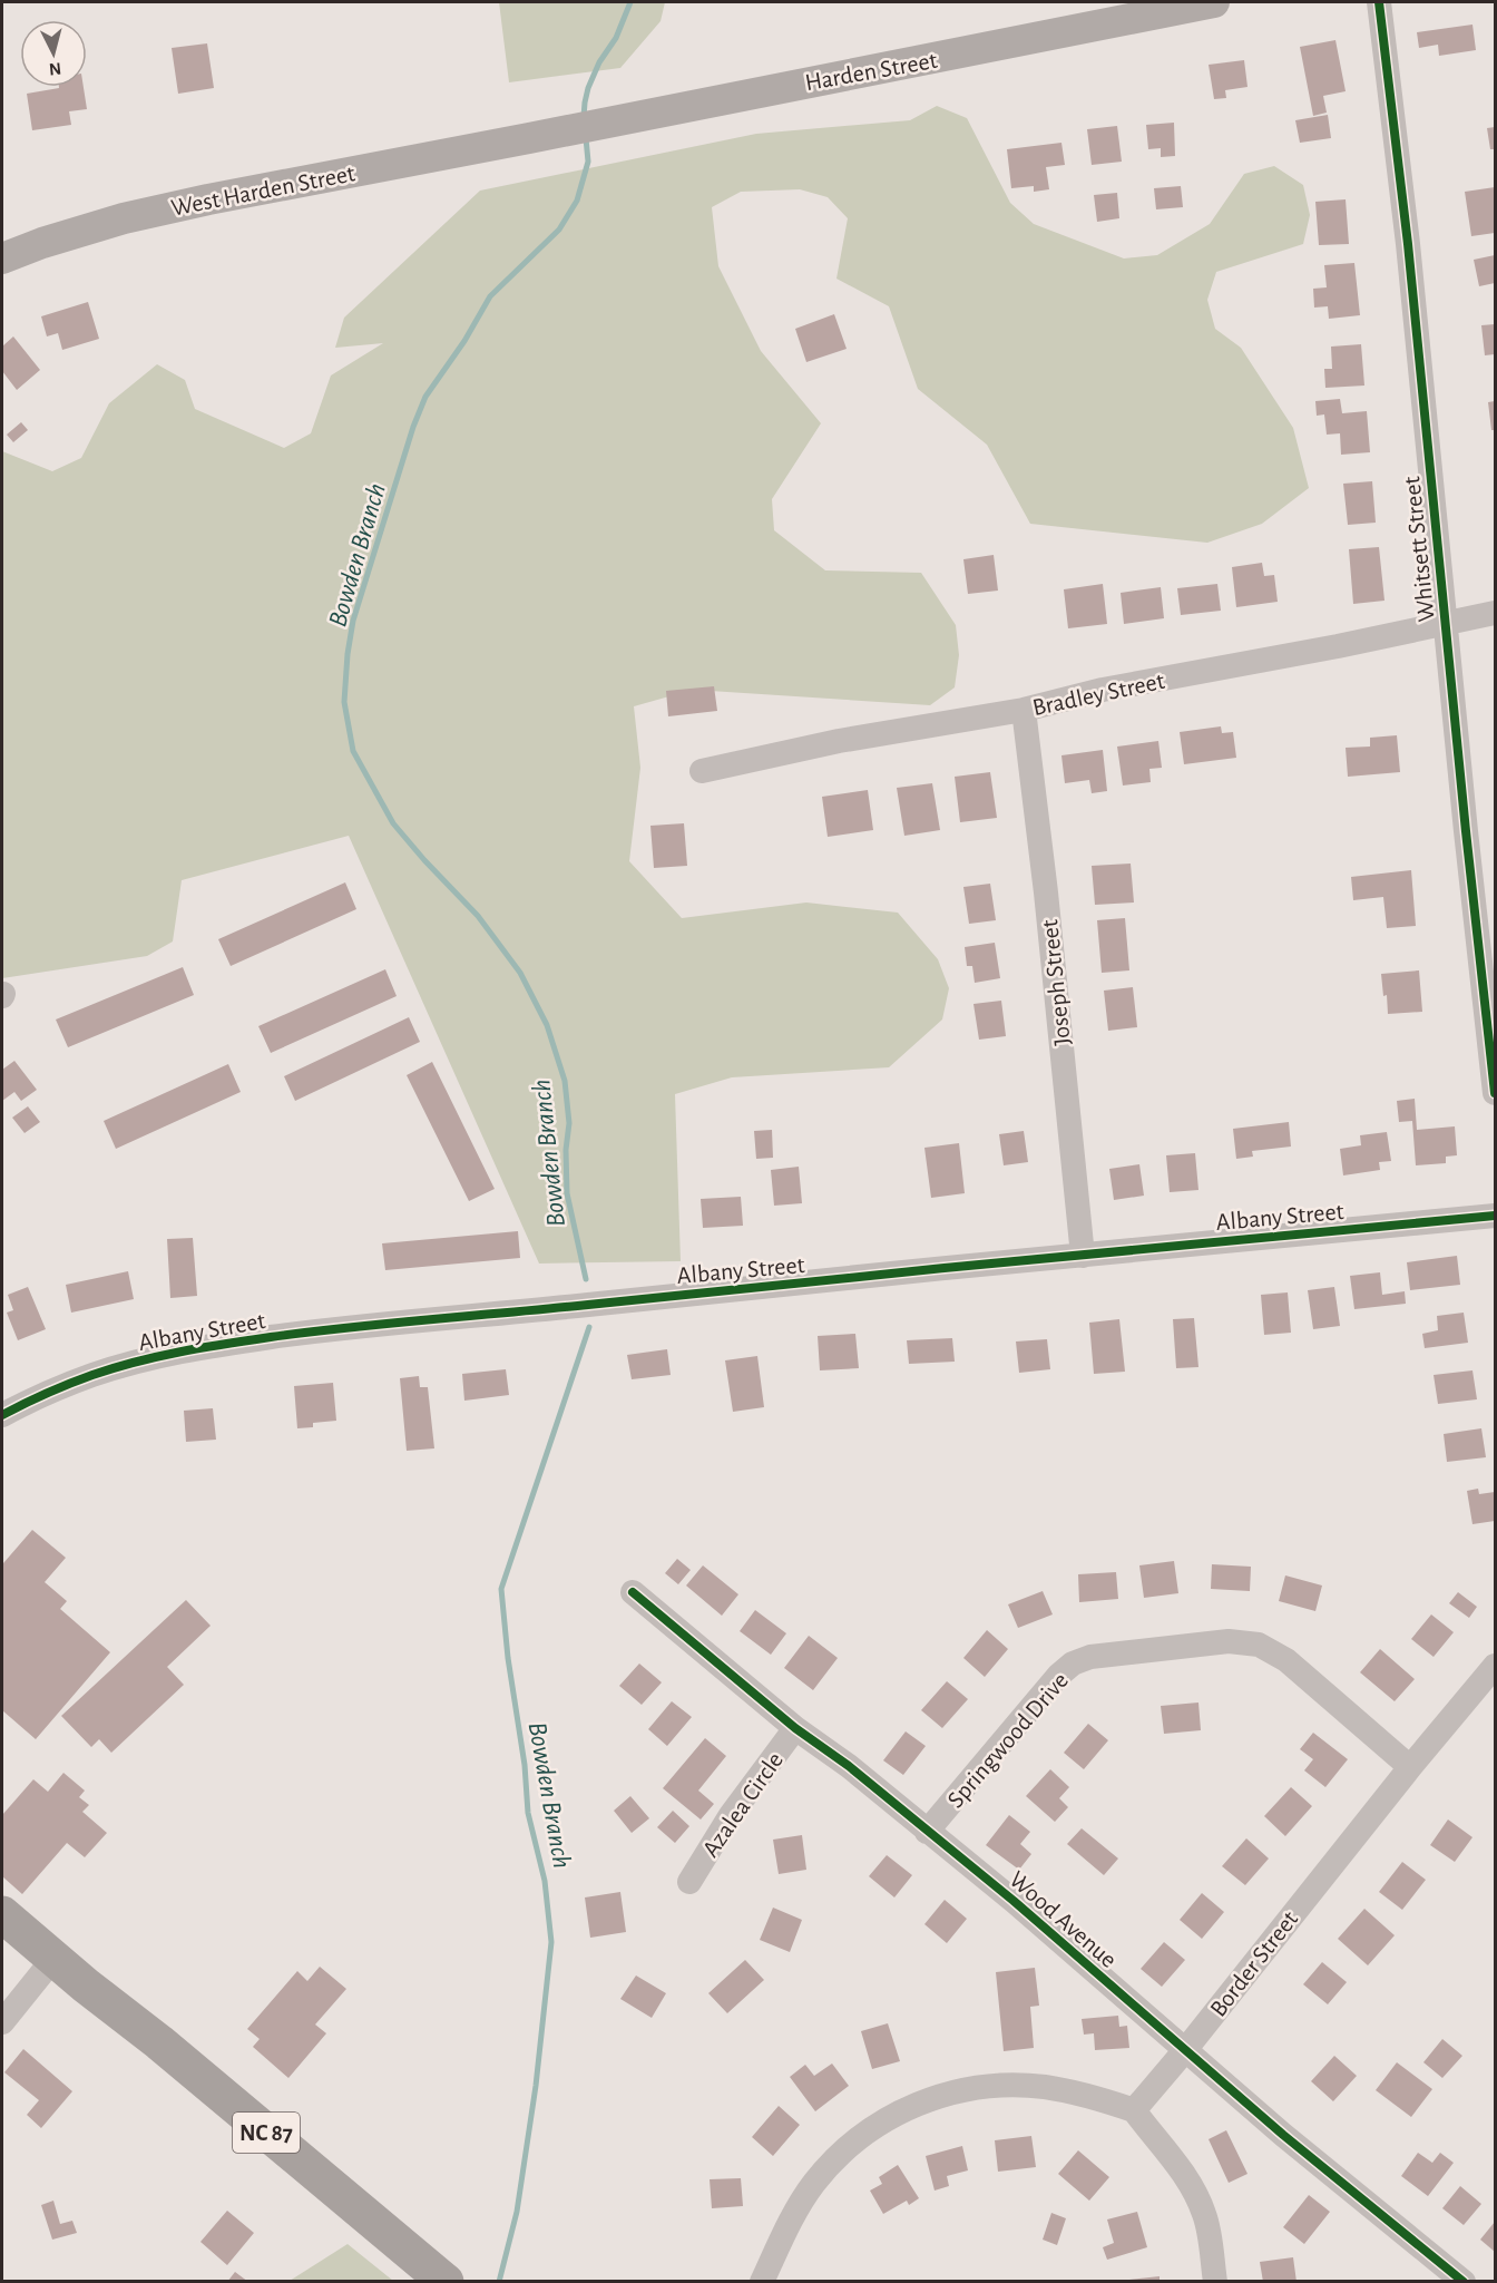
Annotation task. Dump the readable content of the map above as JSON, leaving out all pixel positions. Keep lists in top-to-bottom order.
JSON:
{
  "streets": {
    "highway": ["NC 87"],
    "main road": ["Harden Street", "West Harden Street"],
    "street": [
      "Whitsett Street",
      "Bradley Street",
      "Joseph Street",
      "Albany Street",
      "Springwood Drive",
      "Azalea Circle",
      "Wood Avenue",
      "Border Street"
    ]
  },
  "crossings": [
    ["Harden Street", "West Harden Street"],
    ["Whitsett Street", "Bradley Street"],
    ["Bradley Street", "Joseph Street"],
    ["Joseph Street", "Albany Street"],
    ["Springwood Drive", "Wood Avenue"],
    ["Springwood Drive", "Border Street"],
    ["Azalea Circle", "Wood Avenue"],
    ["Wood Avenue", "Border Street"]
  ],
  "water": ["Bowden Branch"],
  "north": "bottom"
}
